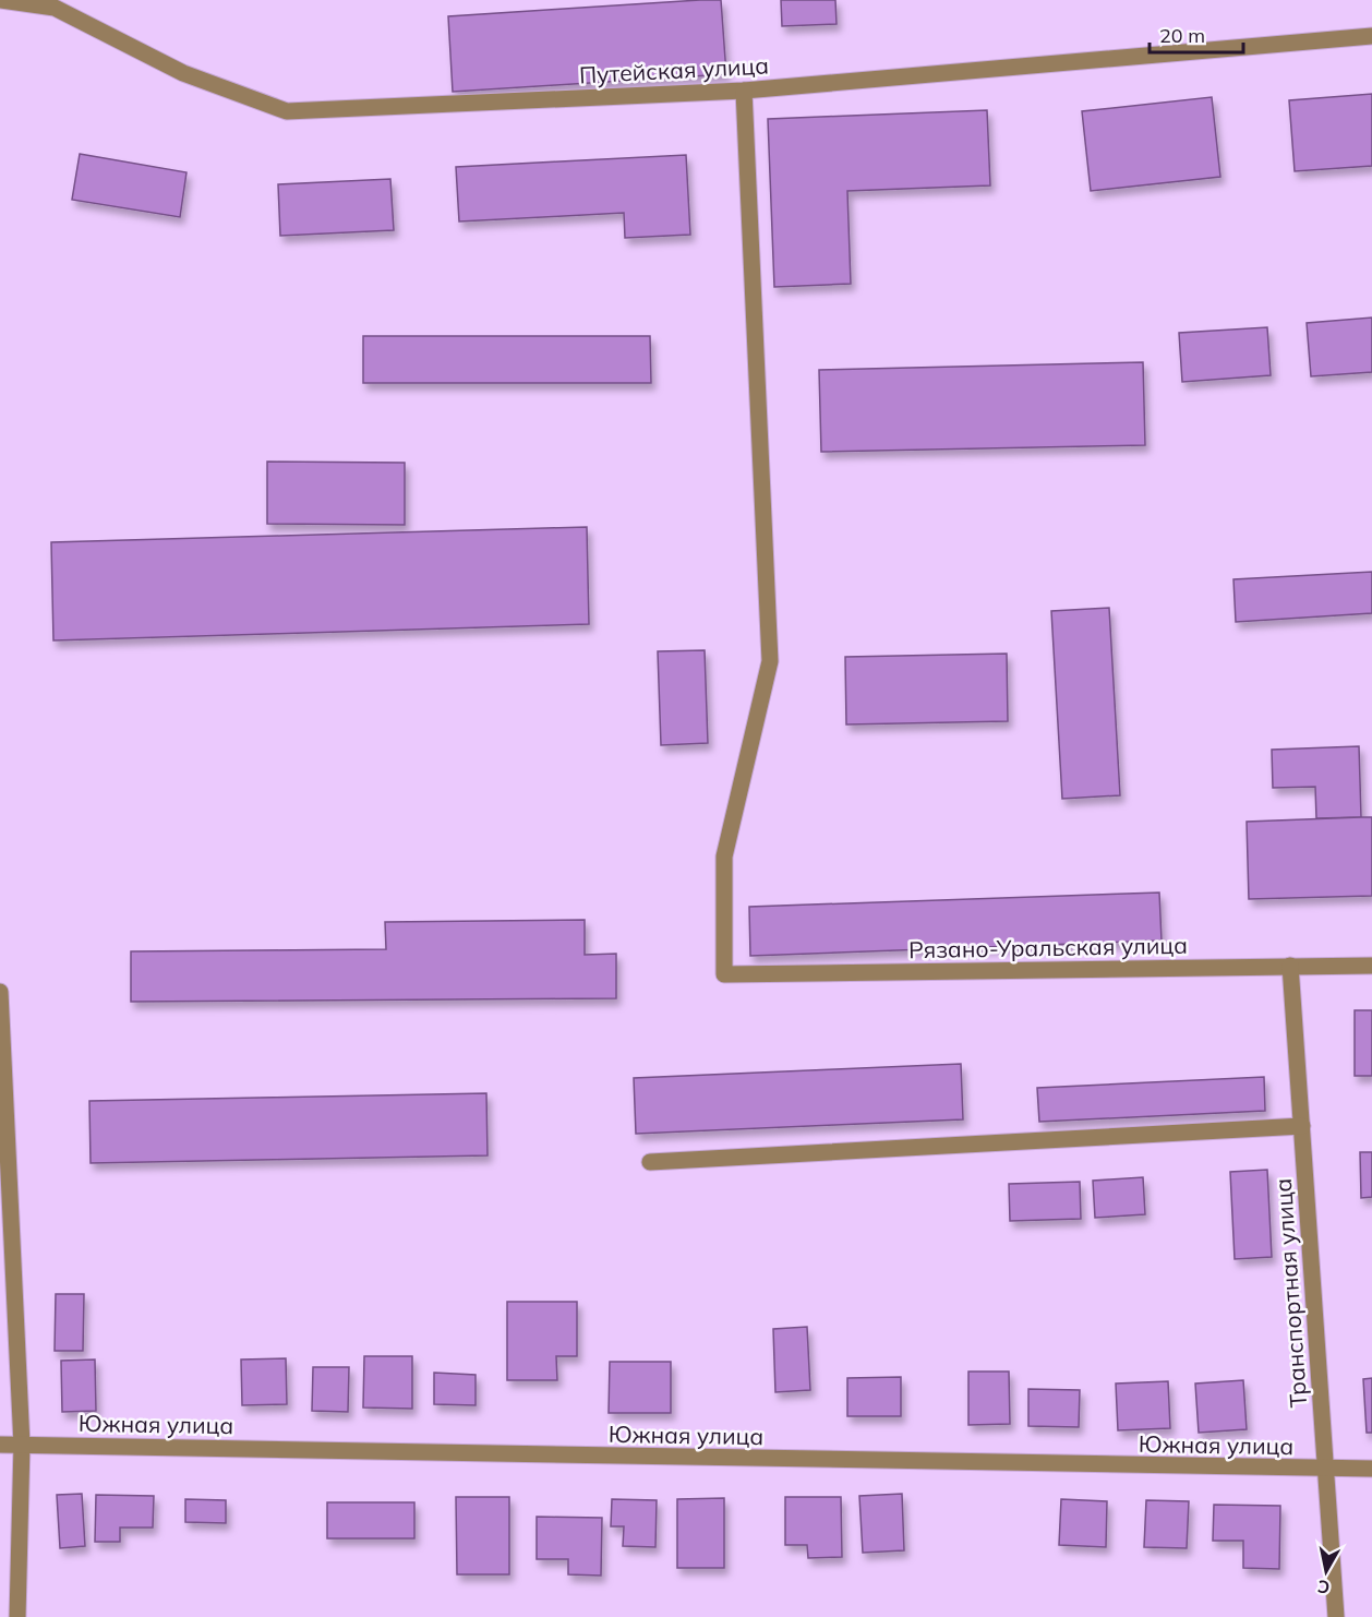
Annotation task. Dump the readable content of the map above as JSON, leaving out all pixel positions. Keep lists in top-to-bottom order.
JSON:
{
  "streets": {
    "street": [
      "Путейская улица",
      "Рязано-Уральская улица",
      "Транспортная улица",
      "Южная улица"
    ]
  },
  "crossings": [
    ["Путейская улица", "Рязано-Уральская улица"],
    ["Рязано-Уральская улица", "Транспортная улица"],
    ["Транспортная улица", "Южная улица"]
  ],
  "scale_bar": "20 m",
  "north": "bottom"
}
